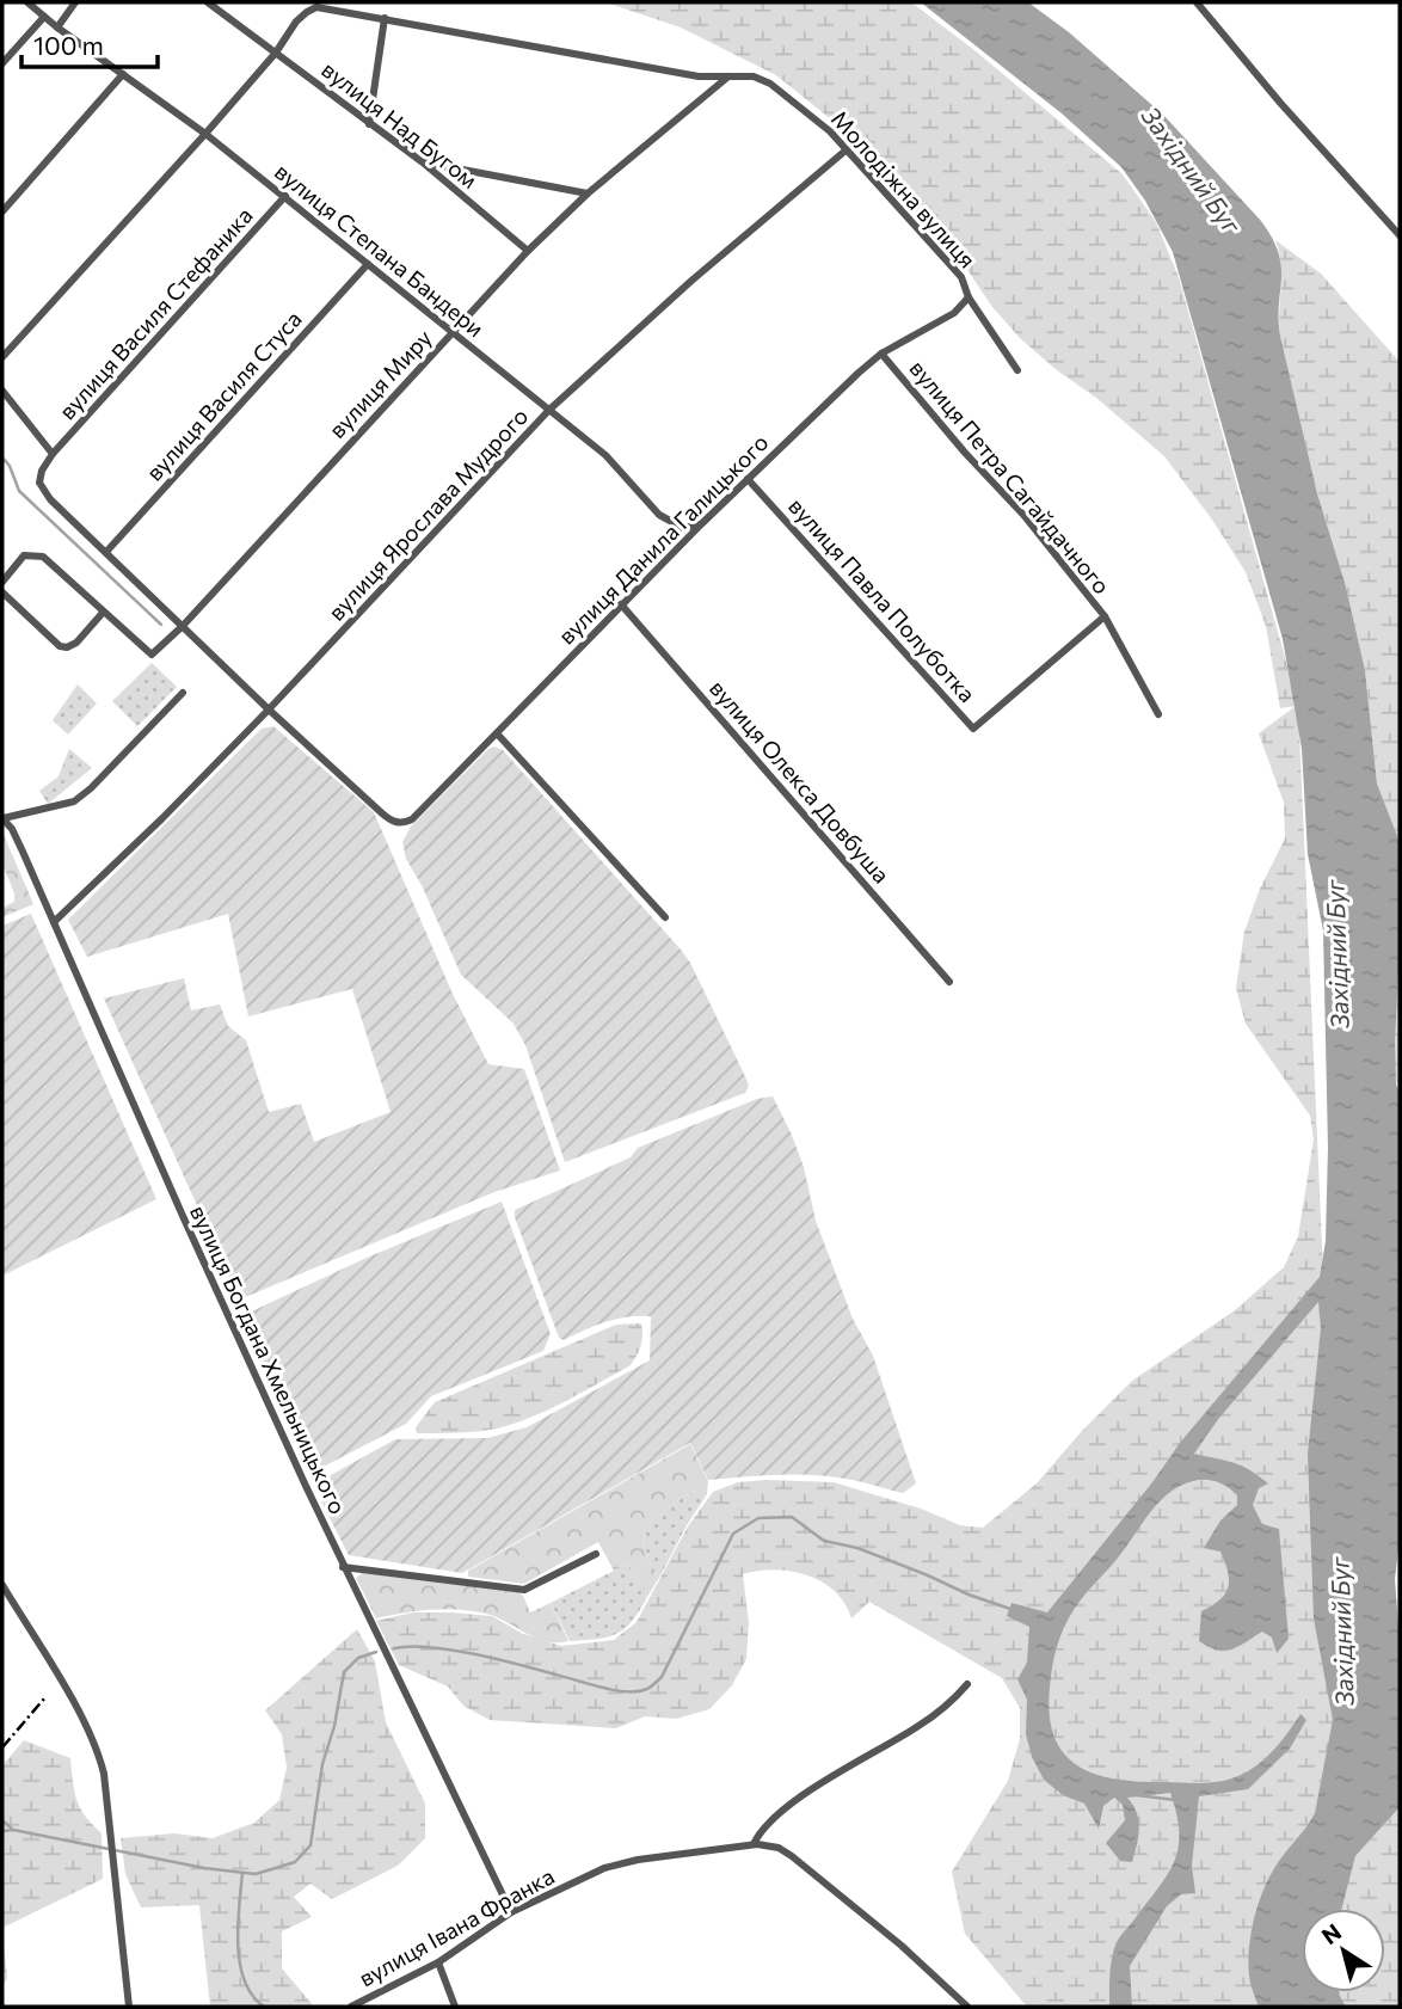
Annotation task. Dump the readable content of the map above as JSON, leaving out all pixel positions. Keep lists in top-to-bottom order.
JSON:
{
  "streets": {
    "street": [
      "вулиця Над Бугом",
      "Молодіжна вулиця",
      "вулиця Степана Бандери",
      "вулиця Василя Стефаника",
      "вулиця Миру",
      "вулиця Василя Стуса",
      "вулиця Петра Сагайдачного",
      "вулиця Ярослава Мудрого",
      "вулиця Данила Галицького",
      "вулиця Павла Полуботка",
      "вулиця Олекса Довбуша",
      "вулиця Богдана Хмельницького",
      "вулиця Івана Франка"
    ]
  },
  "crossings": [
    ["вулиця Над Бугом", "Молодіжна вулиця"],
    ["вулиця Над Бугом", "вулиця Миру"],
    ["Молодіжна вулиця", "вулиця Миру"],
    ["Молодіжна вулиця", "вулиця Ярослава Мудрого"],
    ["Молодіжна вулиця", "вулиця Данила Галицького"],
    ["вулиця Степана Бандери", "вулиця Василя Стефаника"],
    ["вулиця Степана Бандери", "вулиця Миру"],
    ["вулиця Степана Бандери", "вулиця Василя Стуса"],
    ["вулиця Степана Бандери", "вулиця Ярослава Мудрого"],
    ["вулиця Степана Бандери", "вулиця Данила Галицького"],
    ["вулиця Петра Сагайдачного", "вулиця Данила Галицького"],
    ["вулиця Петра Сагайдачного", "вулиця Павла Полуботка"],
    ["вулиця Ярослава Мудрого", "вулиця Данила Галицького"],
    ["вулиця Ярослава Мудрого", "вулиця Богдана Хмельницького"],
    ["вулиця Данила Галицького", "вулиця Павла Полуботка"],
    ["вулиця Данила Галицького", "вулиця Олекса Довбуша"],
    ["вулиця Богдана Хмельницького", "вулиця Івана Франка"]
  ],
  "water": ["Західний Буг"],
  "scale_bar": "100 m",
  "north": "top left"
}
